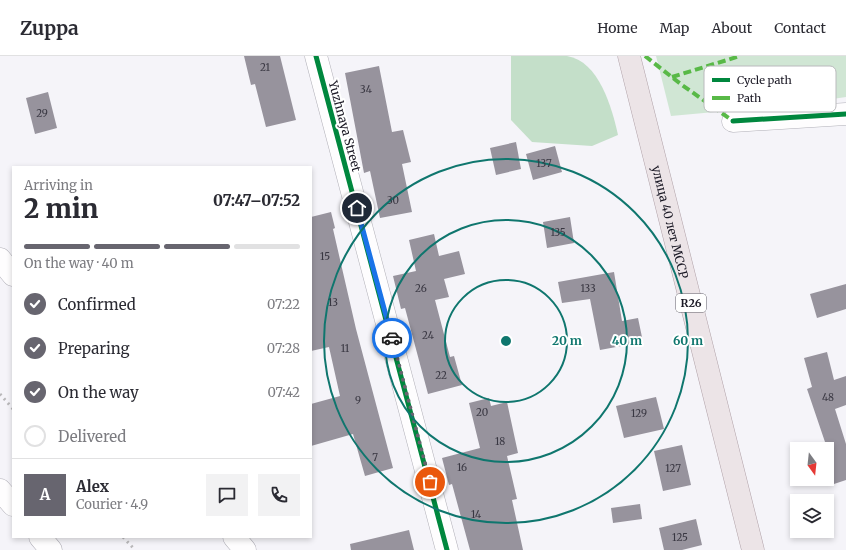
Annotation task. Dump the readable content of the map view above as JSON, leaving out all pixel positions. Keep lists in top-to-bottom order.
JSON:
{
  "streets": {
    "main road": ["улица 40 лет МССР", "R26"],
    "street": ["Yuzhnaya Street"]
  },
  "house_numbers": [
    "21",
    "34",
    "29",
    "137",
    "30",
    "135",
    "15",
    "26",
    "133",
    "13",
    "24",
    "11",
    "22",
    "48",
    "9",
    "20",
    "129",
    "18",
    "7",
    "16",
    "127",
    "14",
    "125"
  ],
  "legend": ["Cycle path", "Path"],
  "north": "bottom",
  "page": {
    "header": "Zuppa",
    "nav": [
      "Home",
      "Map",
      "About",
      "Contact"
    ],
    "heading": ["2 min", "Arriving in", "07:47–07:52"],
    "panel": ["Alex", "Courier · 4.9"],
    "bar": "On the way · 40 m",
    "list": [
      ["Confirmed", "07:22"],
      ["Preparing", "07:28"],
      ["On the way", "07:42"],
      "Delivered"
    ],
    "round": "A"
  },
  "rings": ["20 m", "40 m", "60 m"]
}
